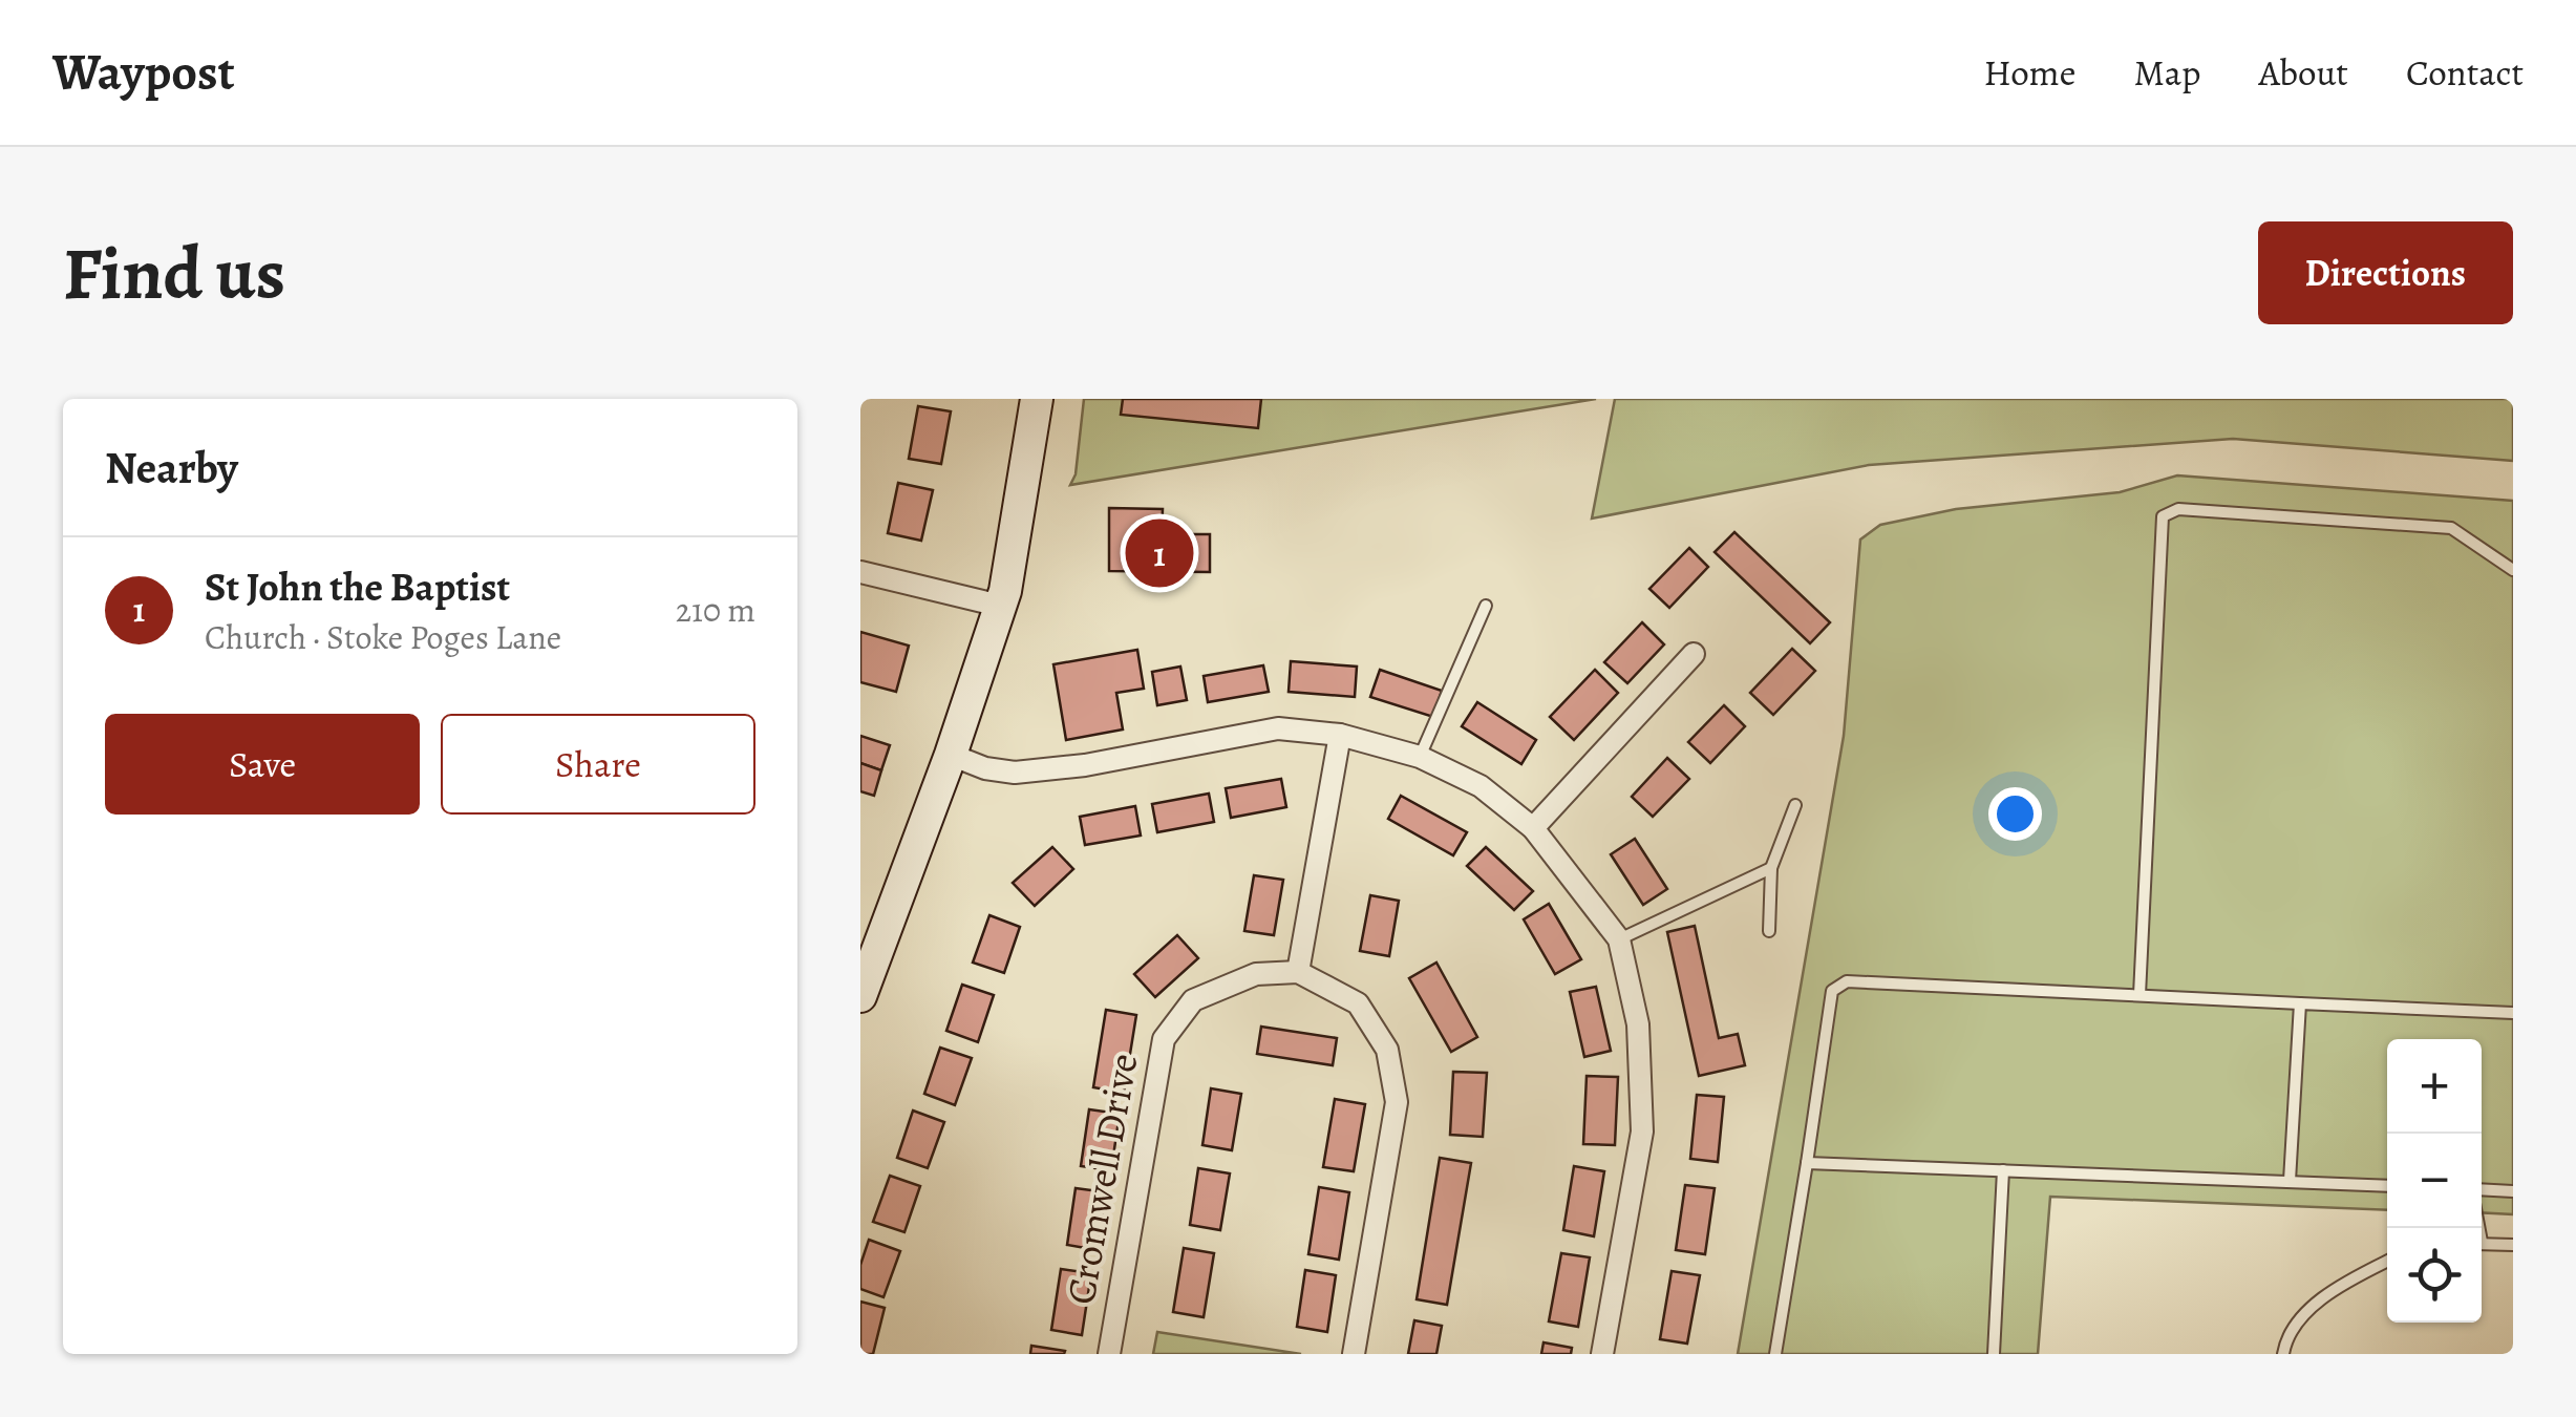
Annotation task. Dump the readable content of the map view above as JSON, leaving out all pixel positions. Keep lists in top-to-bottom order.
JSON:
{
  "streets": {
    "street": ["Cromwell Drive"]
  },
  "page": {
    "header": "Waypost",
    "nav": [
      "Home",
      "Map",
      "About",
      "Contact"
    ],
    "buttons": [
      "Directions",
      ["Save", "Share"]
    ],
    "title": "Find us",
    "heading": "Nearby",
    "pins": "1",
    "list": [
      {
        "mark": "1",
        "name": "St John the Baptist",
        "note": "Church · Stoke Poges Lane",
        "value": "210 m"
      }
    ],
    "map_buttons": ["+", "−"]
  }
}
